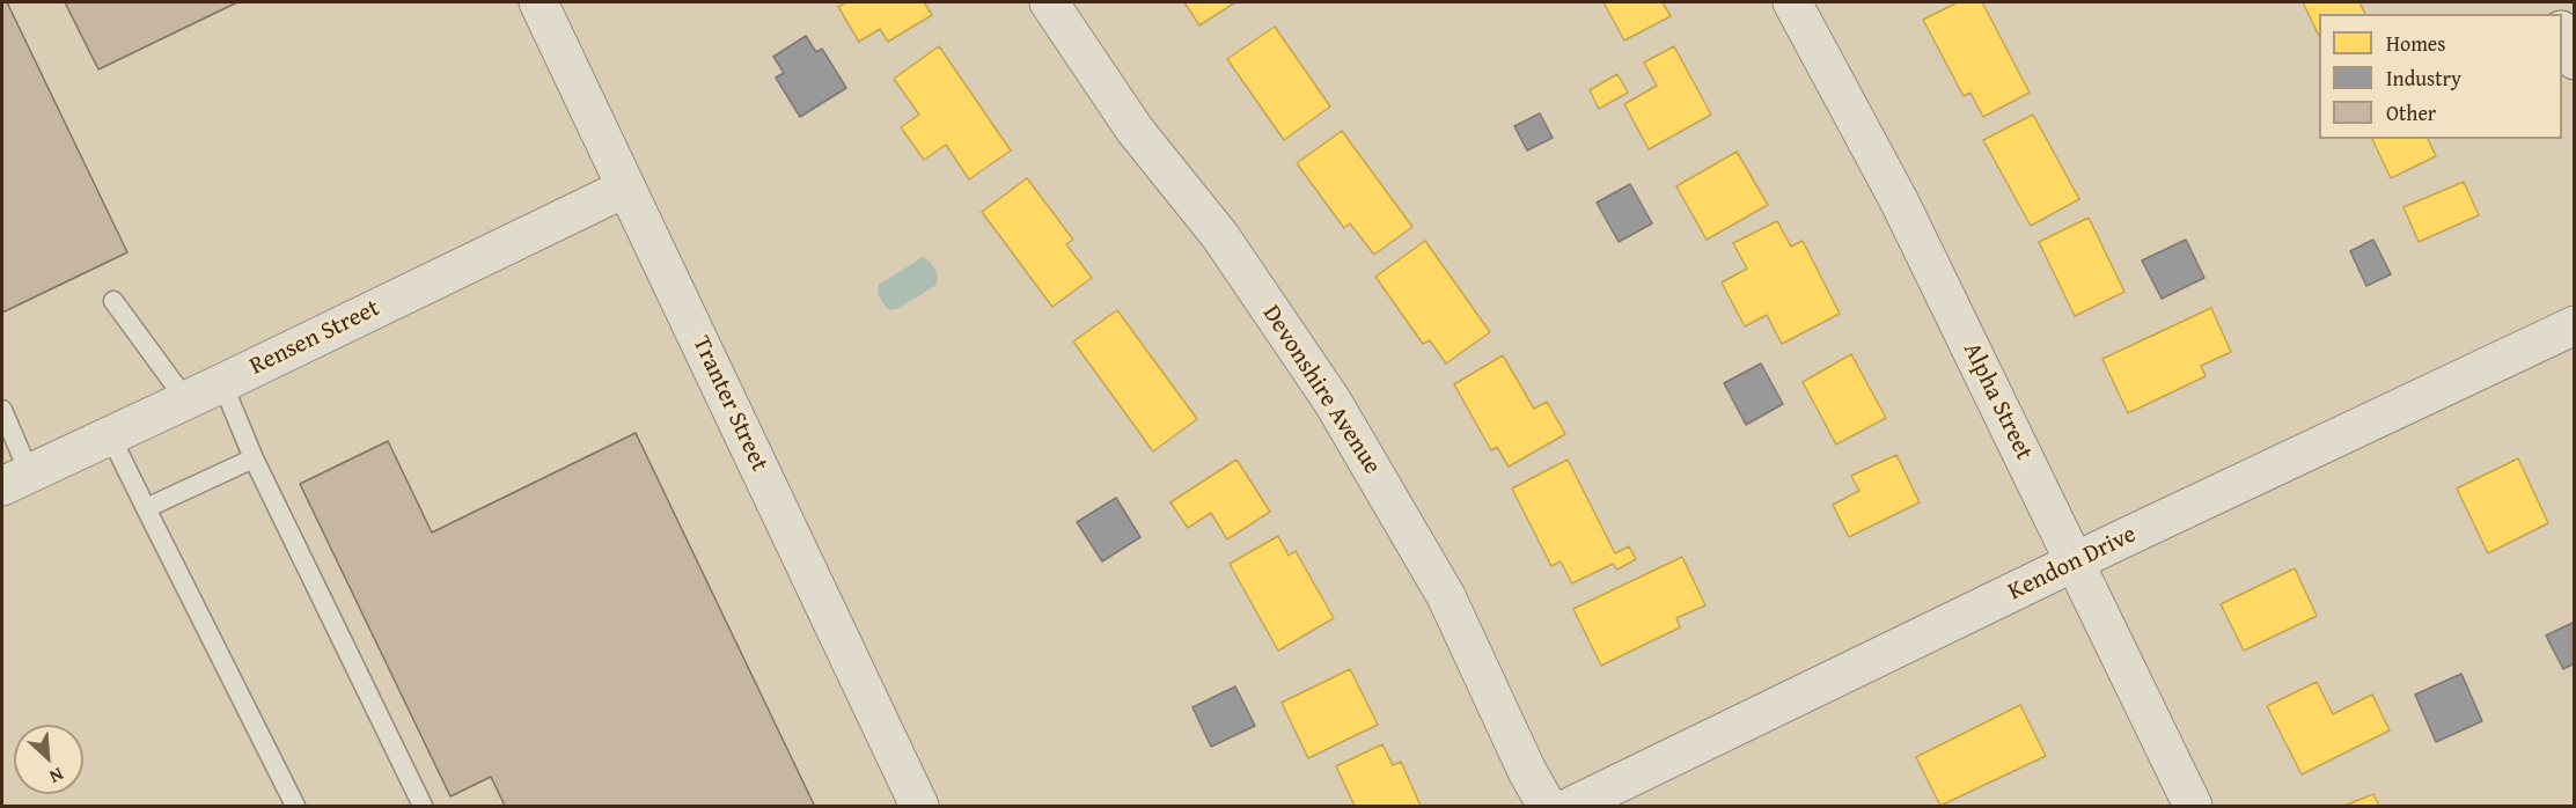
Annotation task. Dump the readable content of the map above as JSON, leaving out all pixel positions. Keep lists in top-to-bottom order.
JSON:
{
  "streets": {
    "street": [
      "Rensen Street",
      "Devonshire Avenue",
      "Alpha Street",
      "Tranter Street",
      "Kendon Drive"
    ]
  },
  "crossings": [
    ["Rensen Street", "Tranter Street"],
    ["Alpha Street", "Kendon Drive"]
  ],
  "legend": ["Homes", "Industry", "Other"],
  "north": "bottom right"
}
